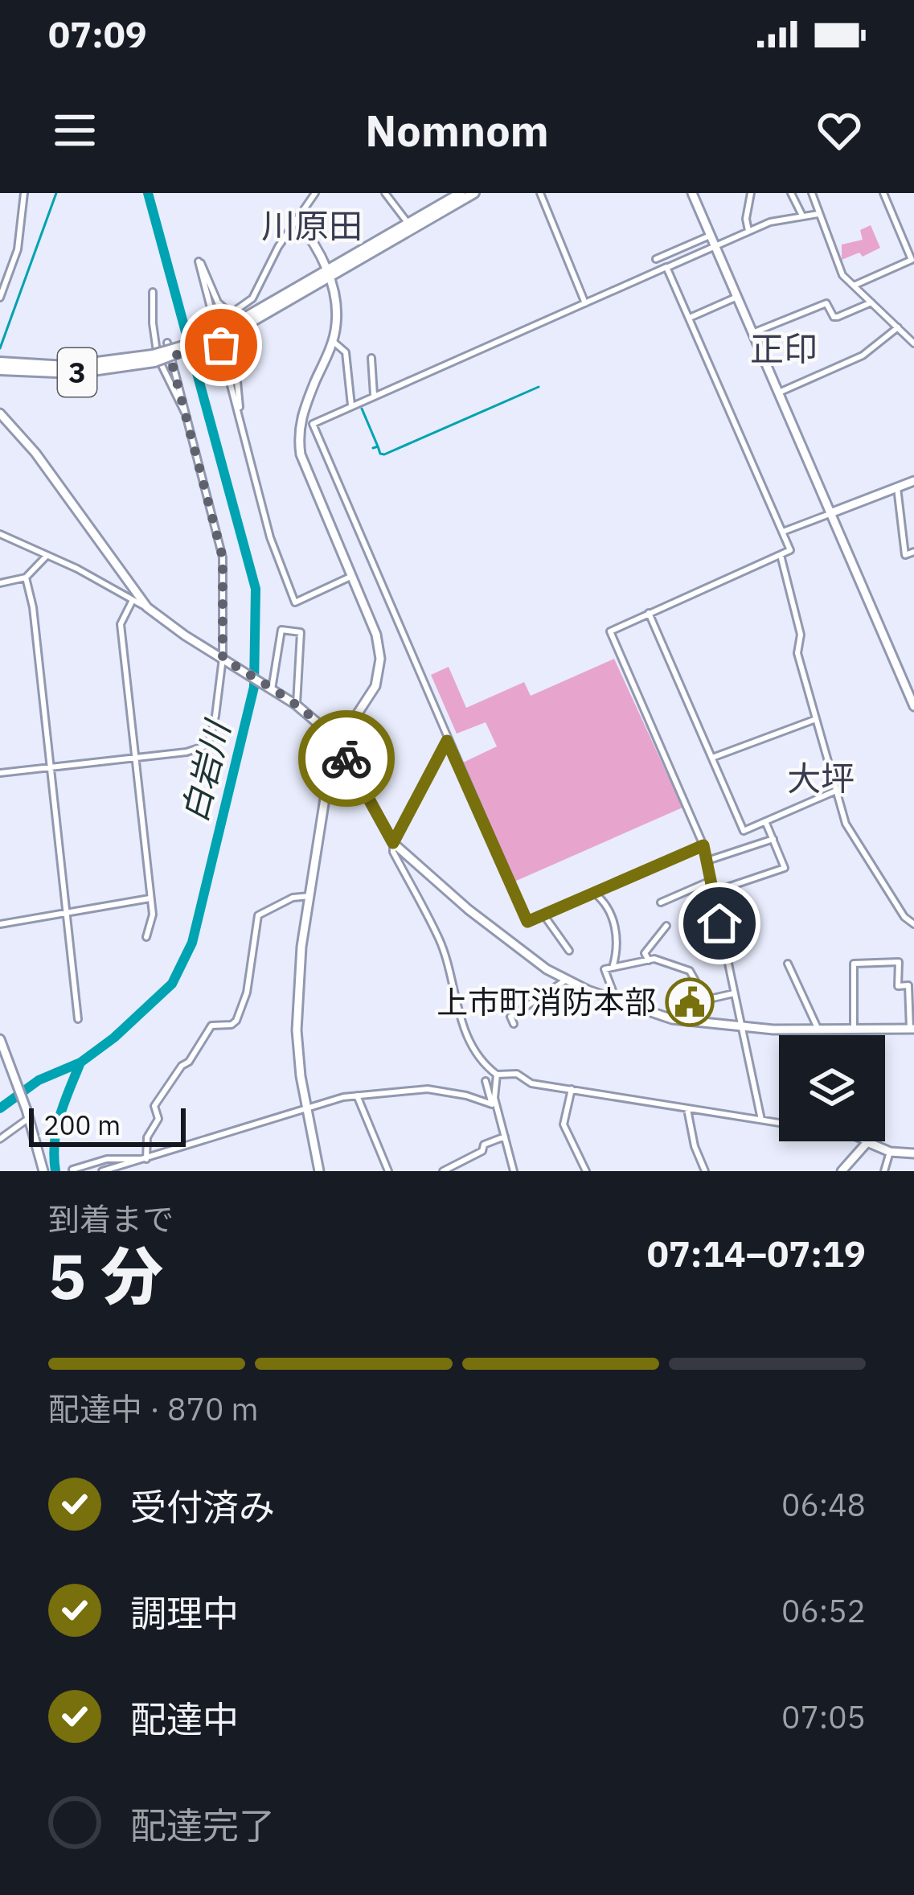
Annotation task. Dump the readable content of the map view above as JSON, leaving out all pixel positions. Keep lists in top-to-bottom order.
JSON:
{
  "streets": {
    "main road": ["3"]
  },
  "districts": ["川原田", "正印", "大坪"],
  "water": ["白岩川"],
  "places": {
    "public building": ["上市町消防本部"]
  },
  "scale_bar": "200 m",
  "page": {
    "status": "07:09",
    "header": "Nomnom",
    "scale": "200 m",
    "heading": ["5 分", "到着まで", "07:14–07:19"],
    "bar": "配達中 · 870 m",
    "list": [
      ["受付済み", "06:48"],
      ["調理中", "06:52"],
      ["配達中", "07:05"],
      "配達完了"
    ]
  }
}
